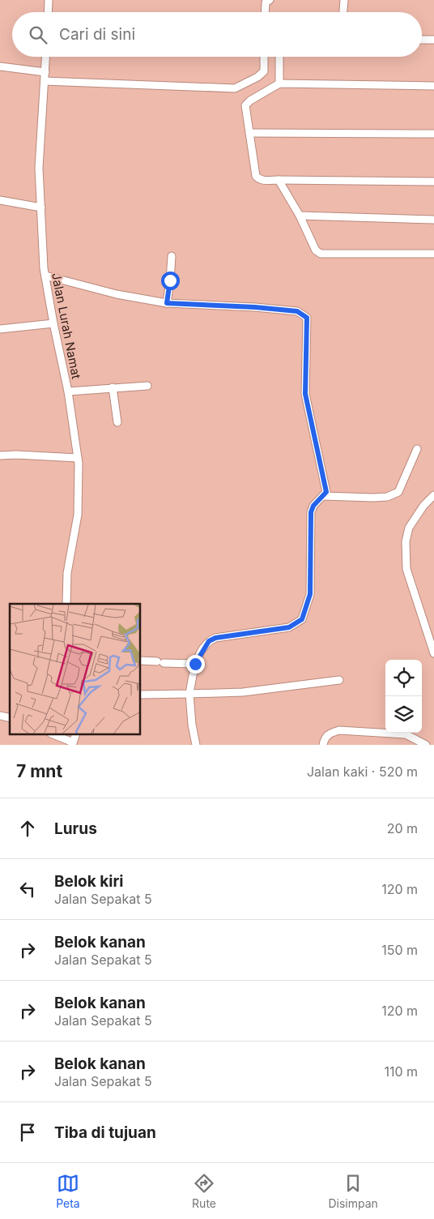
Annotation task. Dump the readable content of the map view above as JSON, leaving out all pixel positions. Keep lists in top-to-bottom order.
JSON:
{
  "streets": {
    "street": ["Jalan Lurah Namat"]
  },
  "page": {
    "search": "Cari di sini",
    "heading": ["7 mnt", "Jalan kaki · 520 m"],
    "list": [
      ["Lurus", "20 m"],
      ["Belok kiri", "Jalan Sepakat 5", "120 m"],
      ["Belok kanan", "Jalan Sepakat 5", "150 m"],
      ["Belok kanan", "Jalan Sepakat 5", "120 m"],
      ["Belok kanan", "Jalan Sepakat 5", "110 m"],
      "Tiba di tujuan"
    ],
    "nav": ["Peta", "Rute", "Disimpan"]
  }
}
